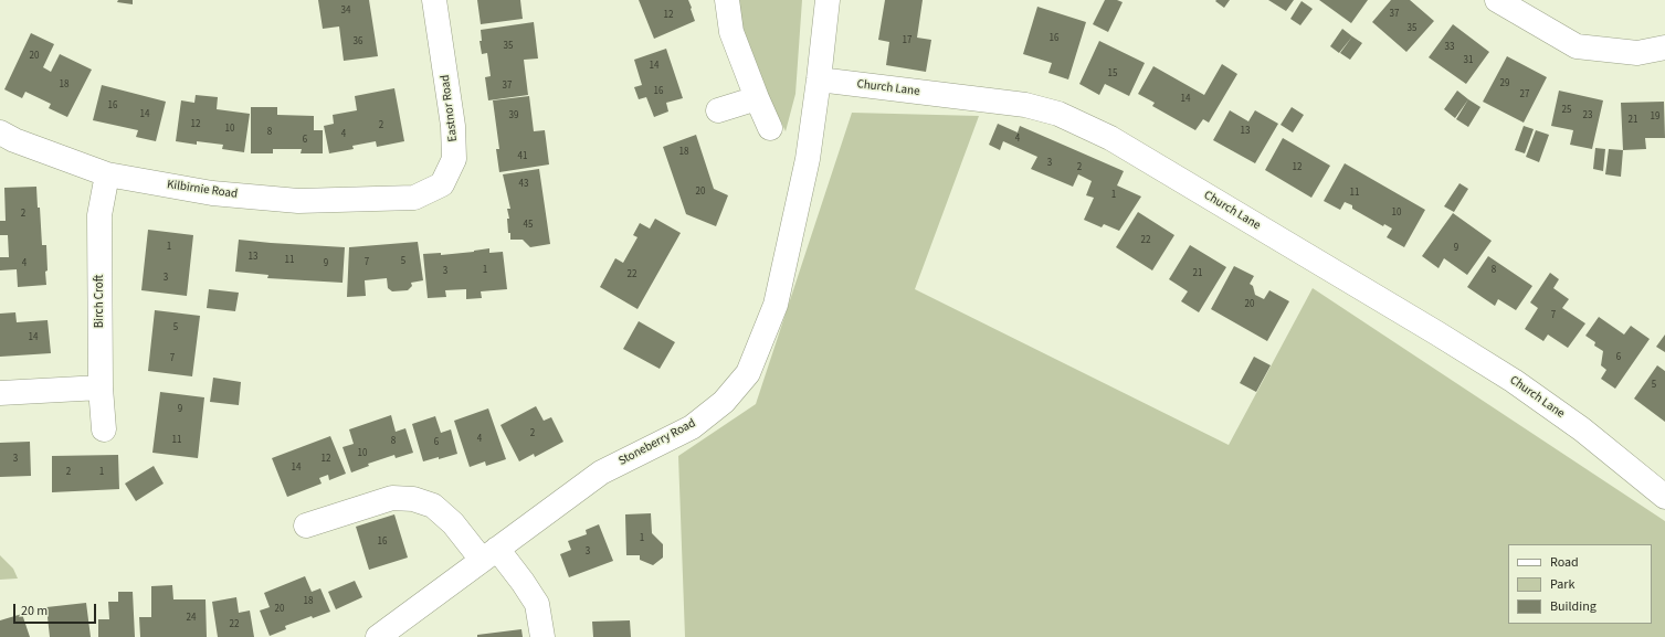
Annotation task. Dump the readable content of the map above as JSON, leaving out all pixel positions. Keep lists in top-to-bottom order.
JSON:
{
  "streets": {
    "street": [
      "Church Lane",
      "Eastnor Road",
      "Kilbirnie Road",
      "Birch Croft",
      "Stoneberry Road"
    ]
  },
  "crossings": [
    ["Church Lane", "Stoneberry Road"],
    ["Eastnor Road", "Kilbirnie Road"],
    ["Kilbirnie Road", "Birch Croft"]
  ],
  "house_numbers": [
    "34",
    "37",
    "12",
    "35",
    "16",
    "17",
    "36",
    "35",
    "33",
    "20",
    "31",
    "14",
    "15",
    "29",
    "18",
    "37",
    "16",
    "27",
    "14",
    "16",
    "25",
    "14",
    "39",
    "23",
    "19",
    "21",
    "12",
    "2",
    "10",
    "13",
    "8",
    "4",
    "4",
    "6",
    "18",
    "41",
    "3",
    "2",
    "12",
    "43",
    "20",
    "11",
    "1",
    "10",
    "2",
    "45",
    "22",
    "1",
    "9",
    "13",
    "11",
    "5",
    "7",
    "4",
    "9",
    "1",
    "8",
    "3",
    "21",
    "22",
    "3",
    "20",
    "7",
    "5",
    "14",
    "6",
    "7",
    "5",
    "9",
    "2",
    "4",
    "11",
    "8",
    "6",
    "10",
    "3",
    "12",
    "14",
    "2",
    "1",
    "1",
    "16",
    "3",
    "18",
    "20",
    "24",
    "22"
  ],
  "legend": ["Road", "Park", "Building"],
  "scale_bar": "20 m"
}
